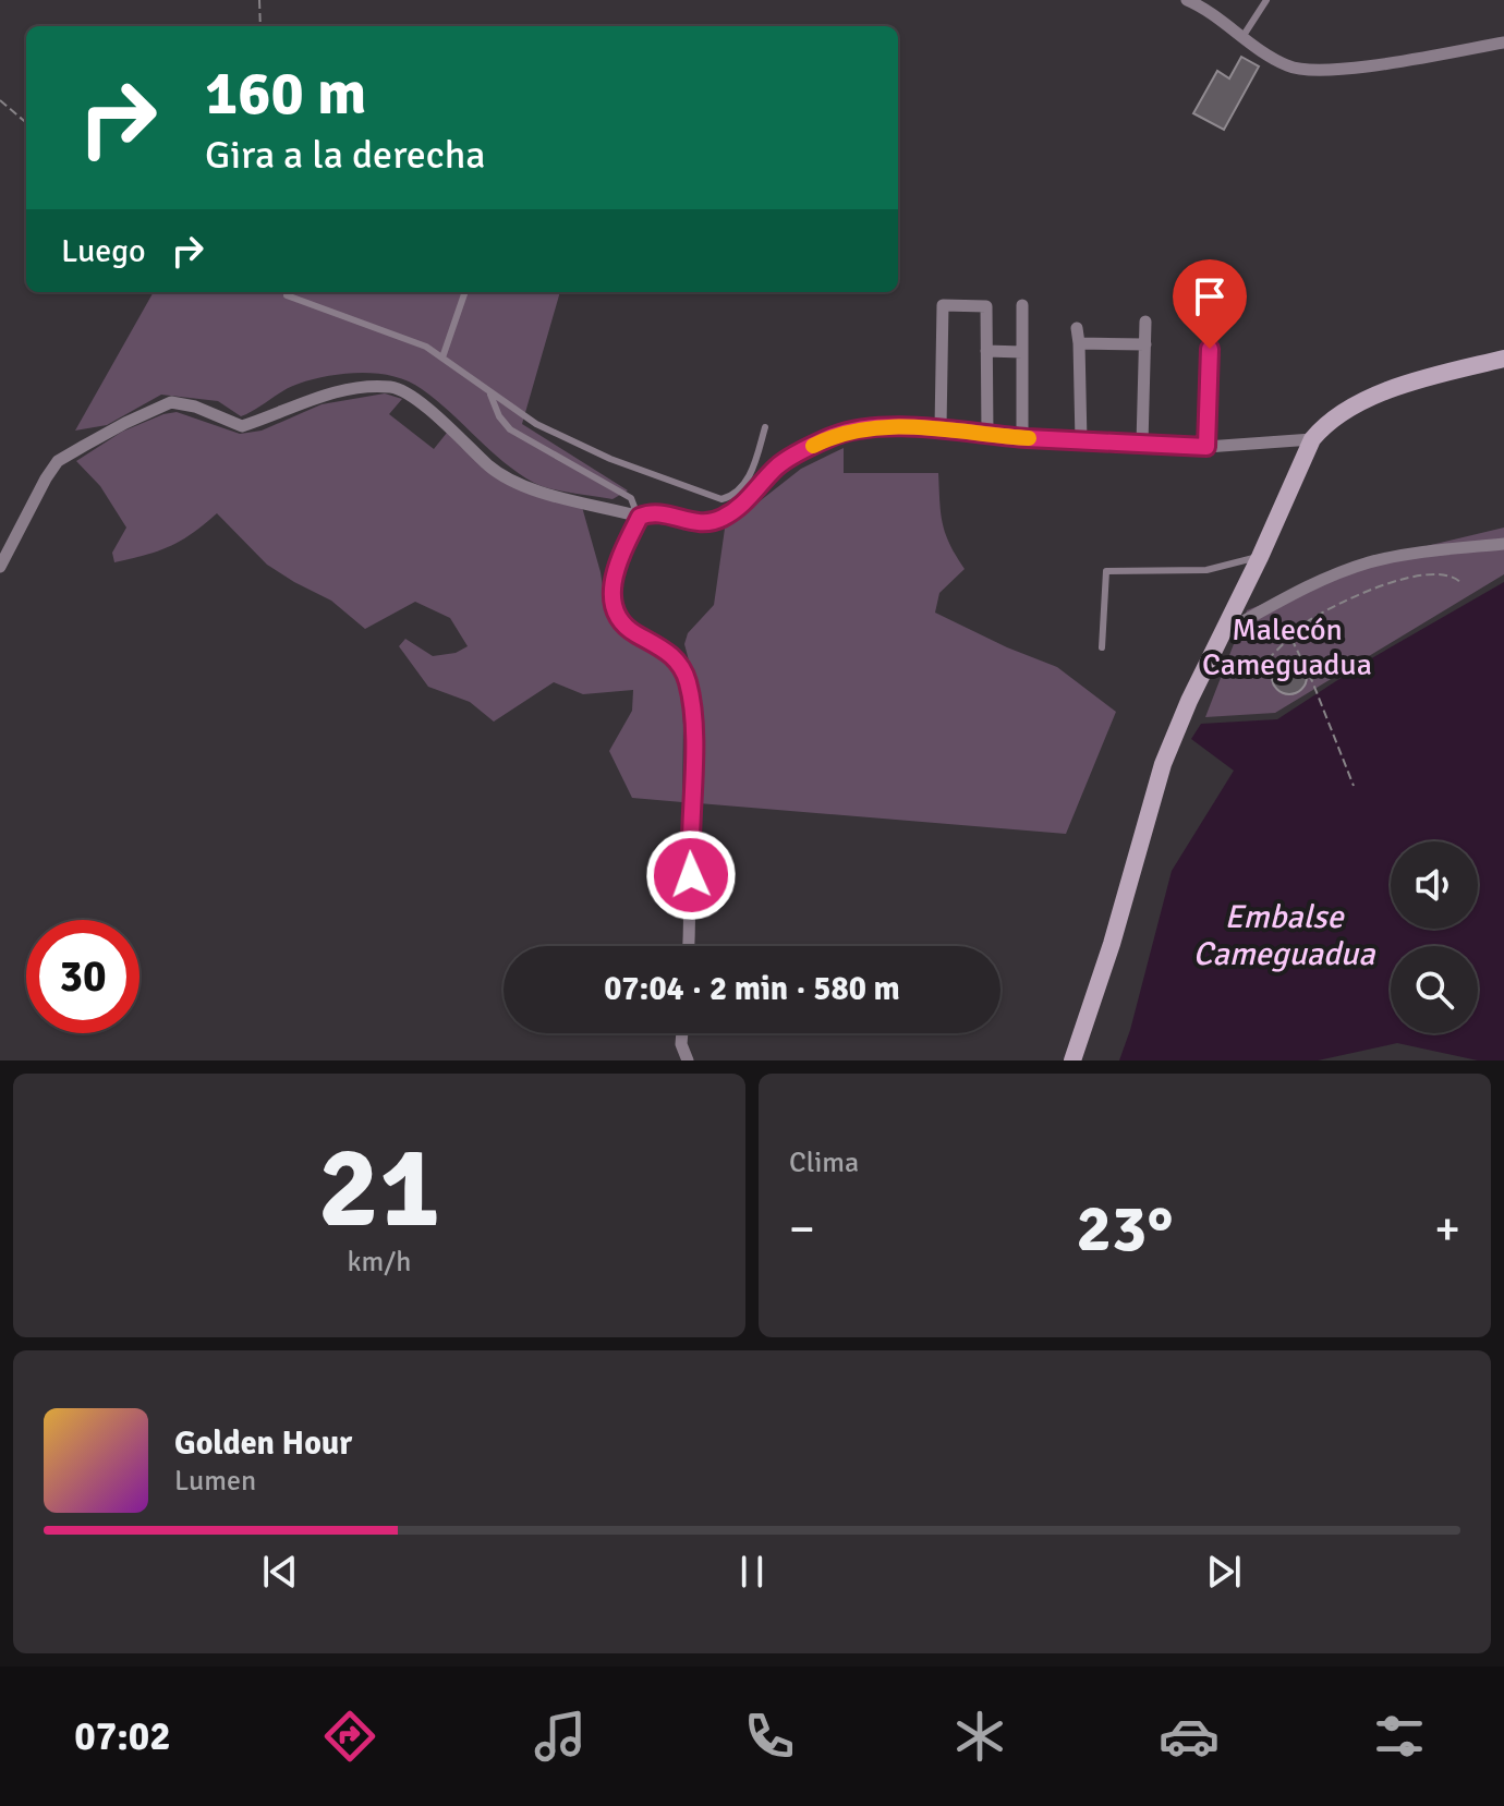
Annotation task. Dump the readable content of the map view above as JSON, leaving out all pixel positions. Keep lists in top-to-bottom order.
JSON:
{
  "water": ["Embalse Cameguadua"],
  "parks": ["Malecón Cameguadua"],
  "page": {
    "turn": ["160 m", "Gira a la derecha"],
    "then": "Luego",
    "limit": "30",
    "trip": "07:04 · 2 min · 580 m",
    "tile": [
      ["21", "km/h"],
      "Clima"
    ],
    "heat": ["−", "23°", "+"],
    "song": ["Golden Hour", "Lumen"],
    "tabs": "07:02"
  }
}
